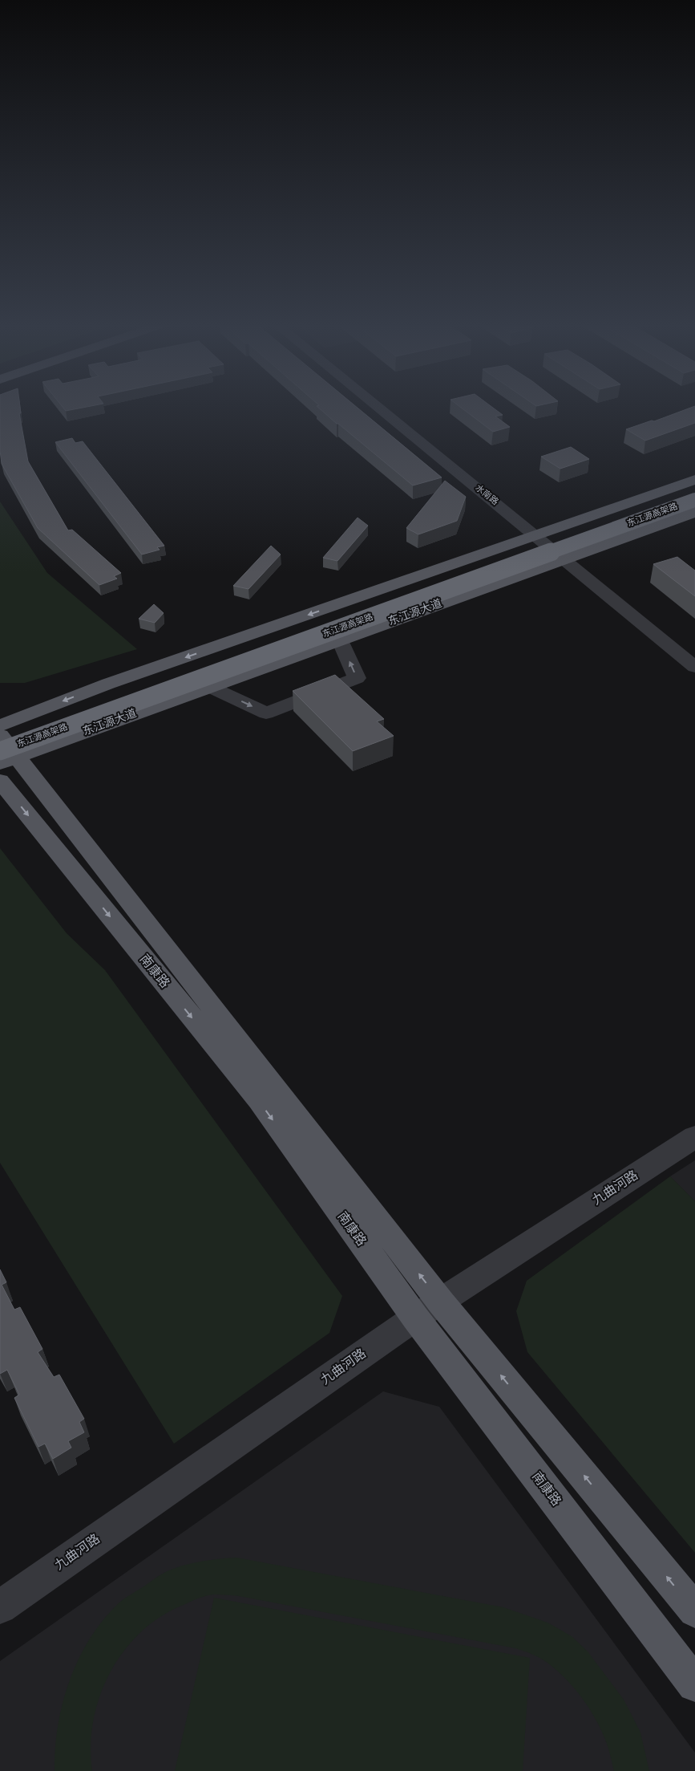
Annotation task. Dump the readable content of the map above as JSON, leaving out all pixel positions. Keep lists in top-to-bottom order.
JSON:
{
  "streets": {
    "highway": ["东江源高架路"],
    "main road": ["东江源大道", "南康路"],
    "street": ["水南路", "九曲河路"]
  },
  "crossings": [
    ["水南路", "东江源大道"],
    ["东江源高架路", "东江源大道"],
    ["东江源高架路", "南康路"],
    ["东江源大道", "南康路"],
    ["南康路", "九曲河路"]
  ]
}
